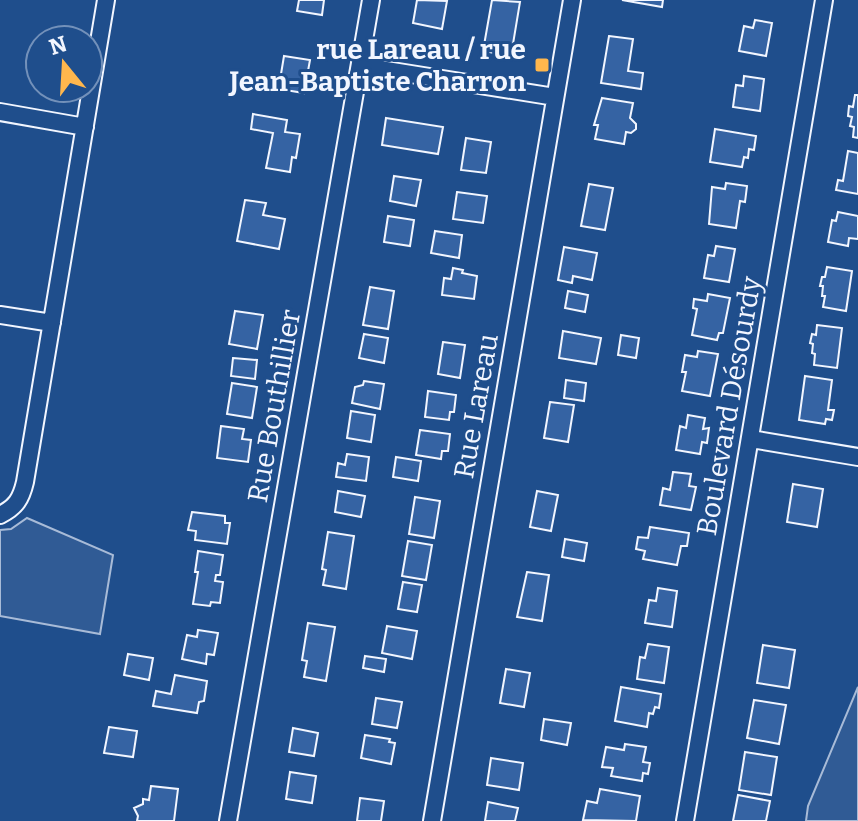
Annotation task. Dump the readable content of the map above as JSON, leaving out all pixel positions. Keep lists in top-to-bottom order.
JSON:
{
  "streets": {
    "street": ["Rue Bouthillier", "Rue Lareau", "Boulevard Désourdy"]
  },
  "places": {
    "transit": ["rue Lareau / rue Jean-Baptiste Charron"]
  },
  "north": "top"
}
